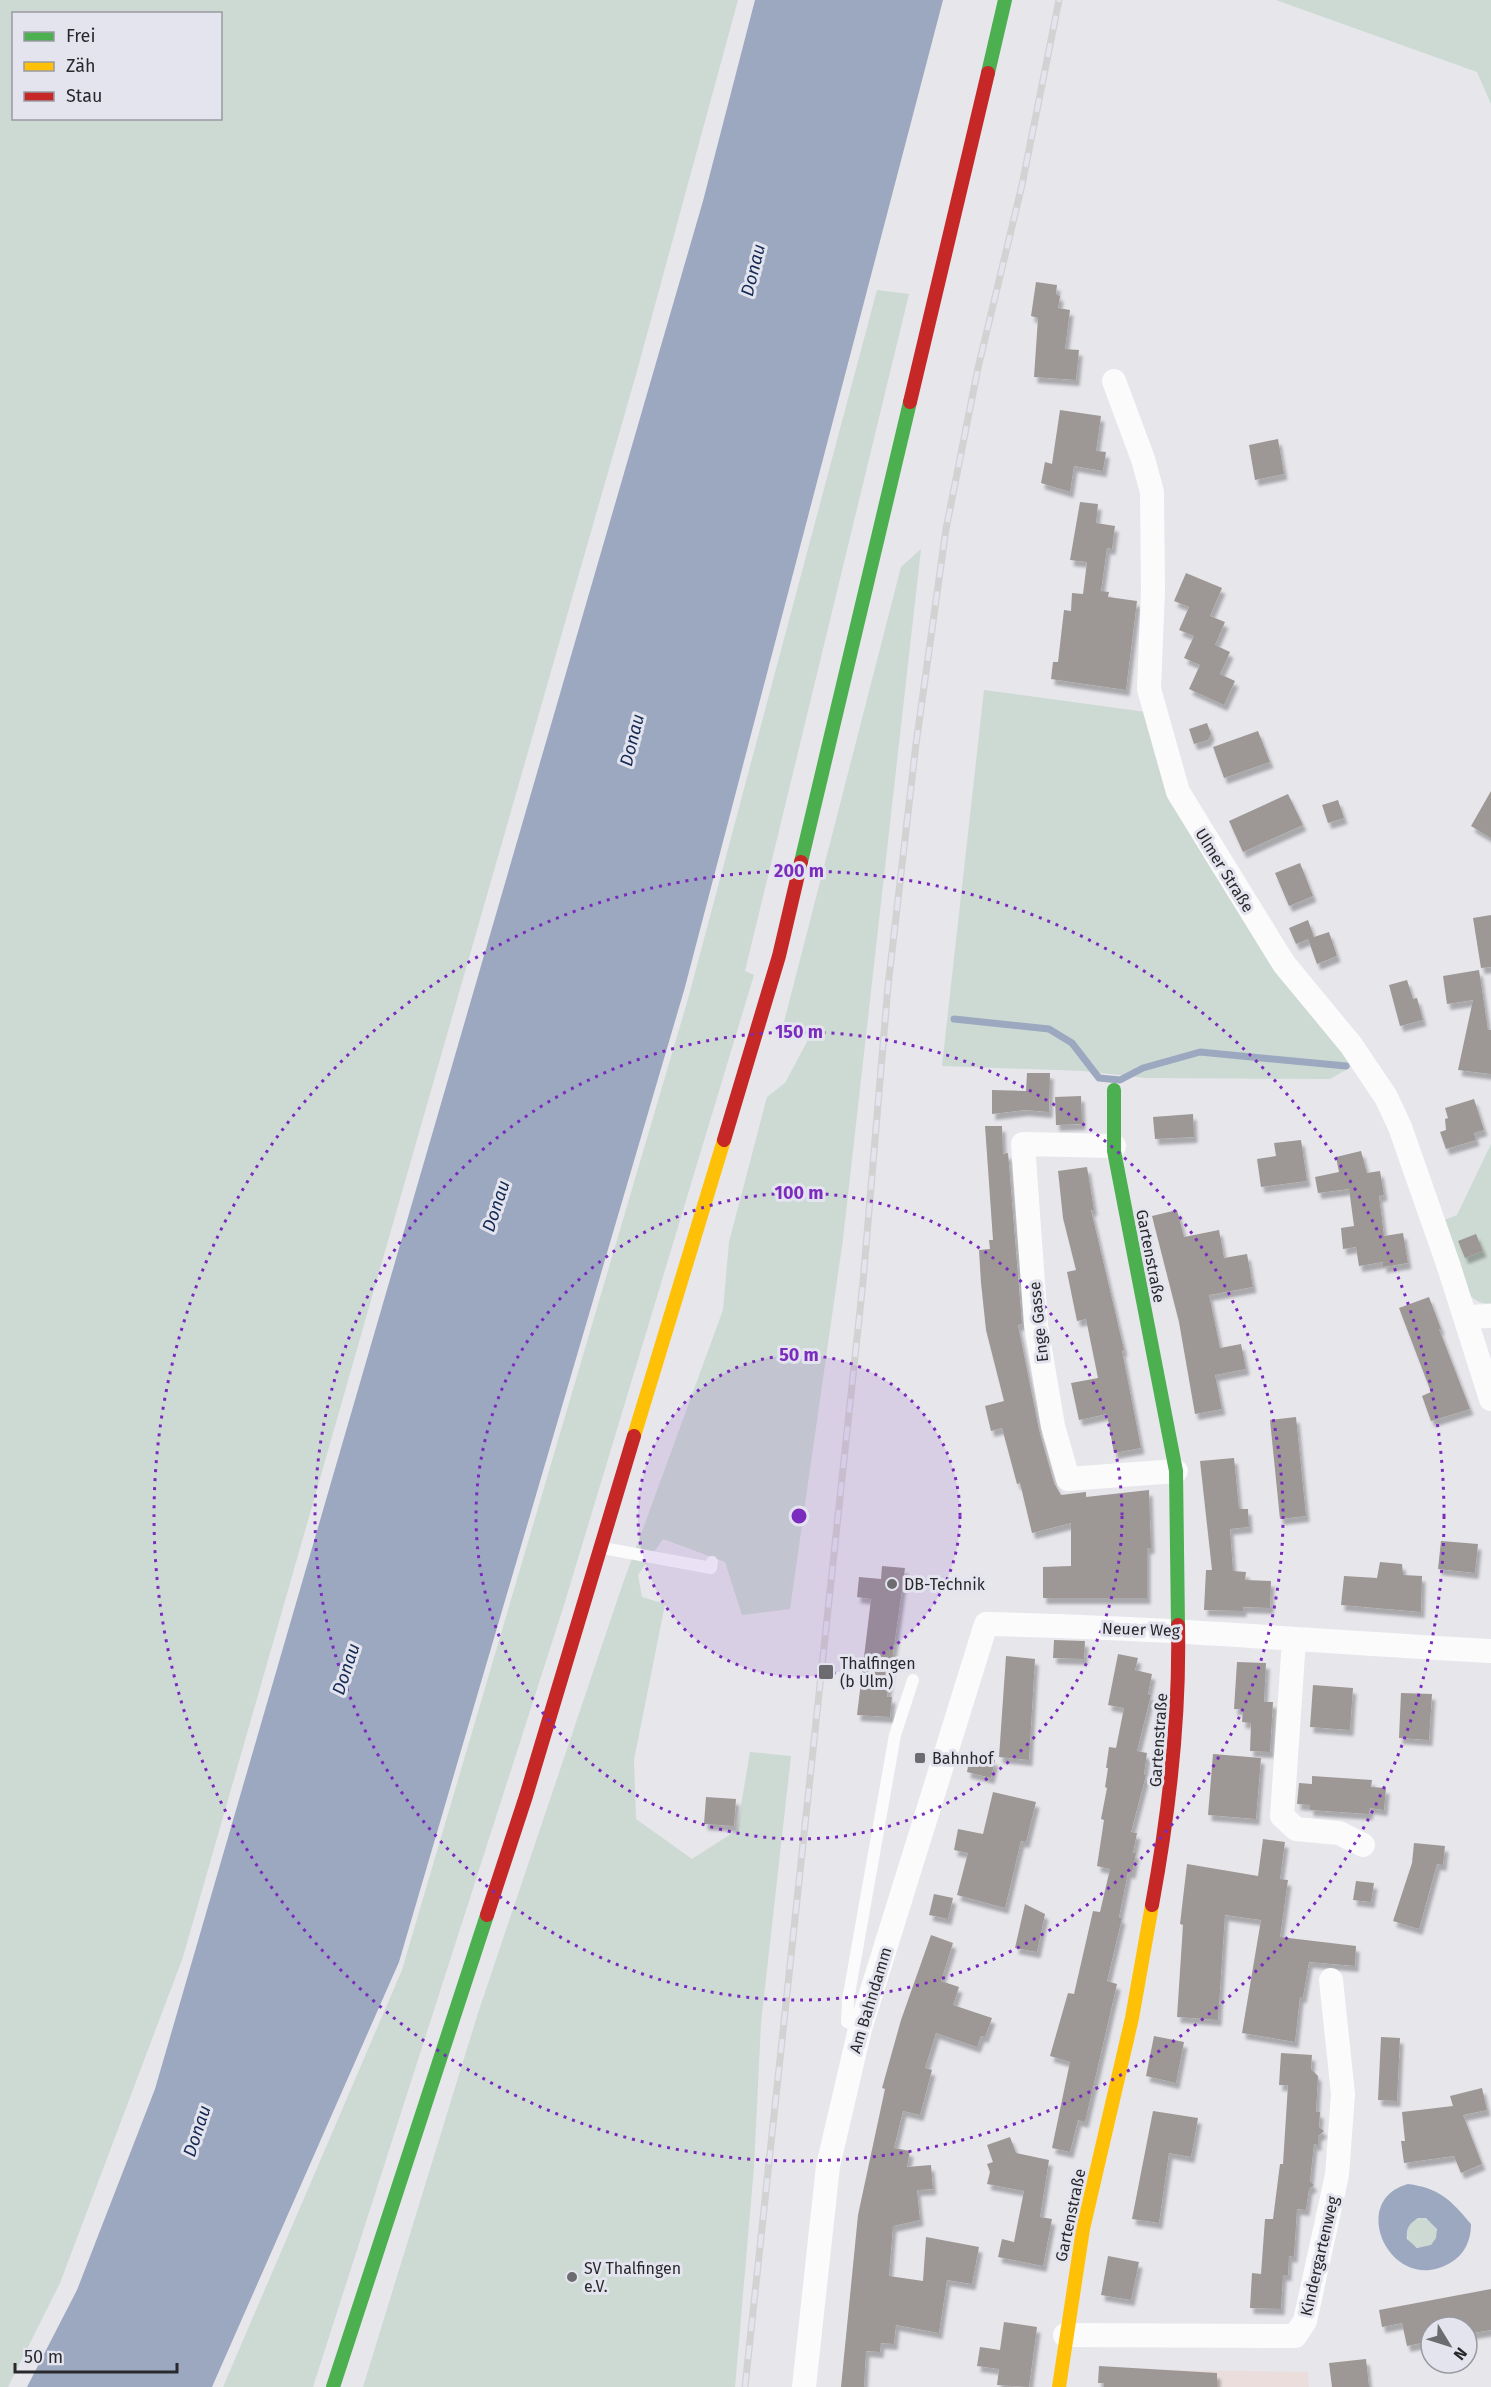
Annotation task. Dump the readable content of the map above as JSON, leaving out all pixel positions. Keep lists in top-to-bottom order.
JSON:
{
  "streets": {
    "street": [
      "Ulmer Straße",
      "Gartenstraße",
      "Enge Gasse",
      "Neuer Weg",
      "Am Bahndamm",
      "Kindergartenweg"
    ]
  },
  "crossings": [
    ["Gartenstraße", "Enge Gasse"],
    ["Gartenstraße", "Neuer Weg"],
    ["Gartenstraße", "Kindergartenweg"],
    ["Neuer Weg", "Am Bahndamm"]
  ],
  "water": ["Donau"],
  "places": {
    "other": ["DB-Technik", "SV Thalfingen e.V."],
    "transit": ["Thalfingen (b Ulm)", "Bahnhof"]
  },
  "legend": ["Frei", "Zäh", "Stau"],
  "scale_bar": "50 m",
  "north": "bottom right",
  "rings": [
    "200 m",
    "150 m",
    "100 m",
    "50 m"
  ]
}
